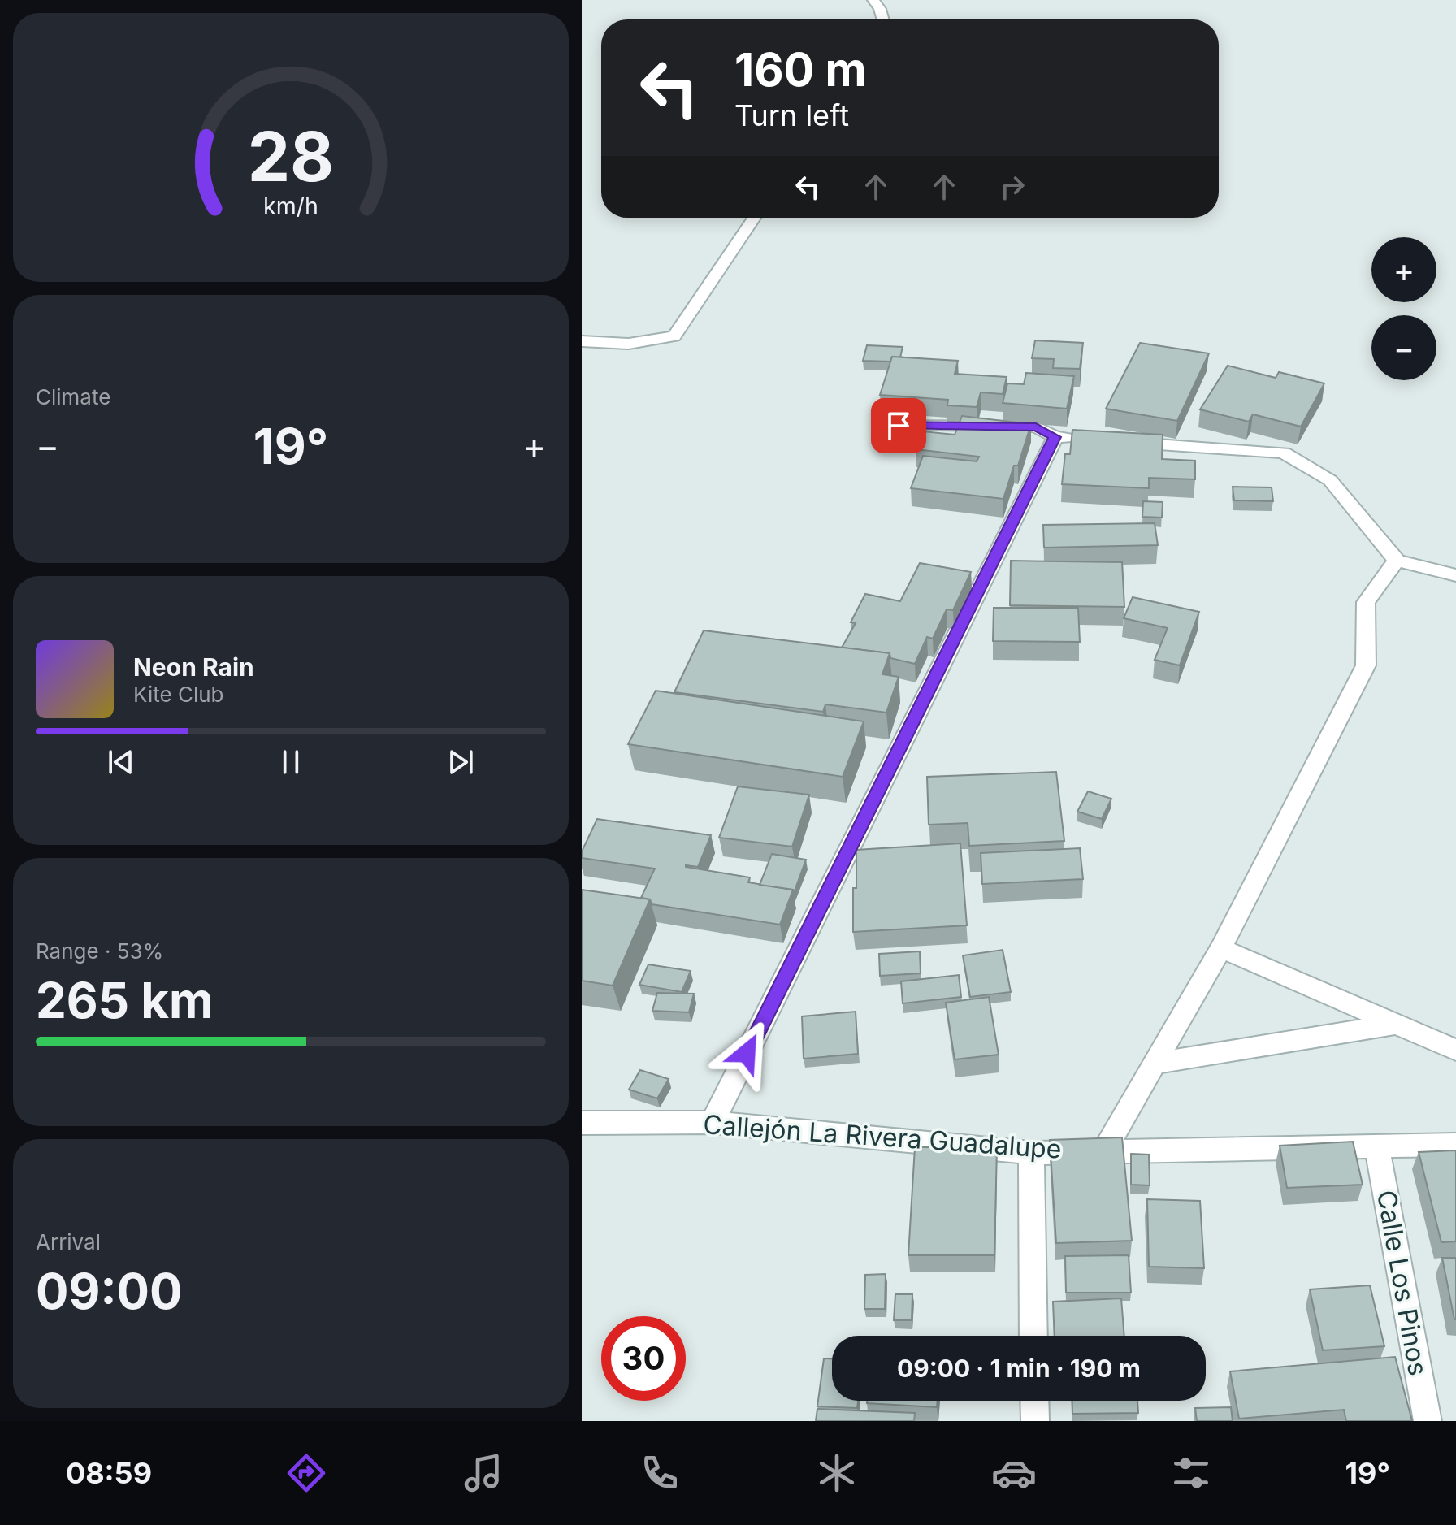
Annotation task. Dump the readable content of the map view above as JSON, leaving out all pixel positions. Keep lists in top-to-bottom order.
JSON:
{
  "streets": {
    "street": ["Callejón La Rivera Guadalupe", "Calle Los Pinos"]
  },
  "crossings": [
    ["Callejón La Rivera Guadalupe", "Calle Los Pinos"]
  ],
  "page": {
    "turn": ["160 m", "Turn left"],
    "map_buttons": ["+", "−"],
    "tile": [
      "Climate",
      ["Range · 53%", "265 km"],
      ["Arrival", "09:00"]
    ],
    "heat": ["−", "19°", "+"],
    "song": ["Neon Rain", "Kite Club"],
    "limit": "30",
    "trip": "09:00 · 1 min · 190 m",
    "tabs": ["08:59", "19°"],
    "gauge": ["28", "km/h"]
  }
}
